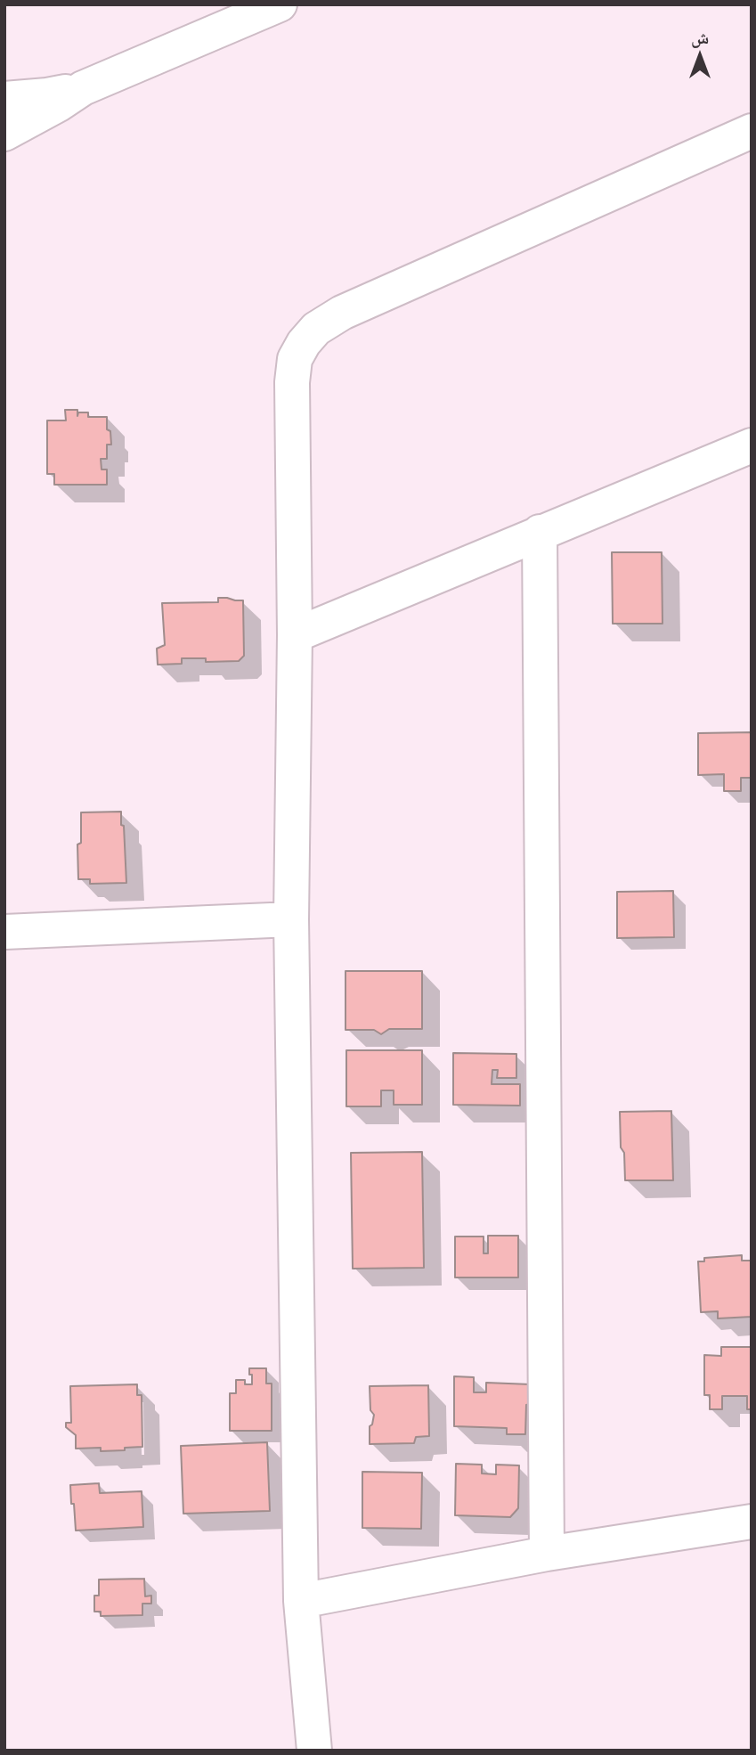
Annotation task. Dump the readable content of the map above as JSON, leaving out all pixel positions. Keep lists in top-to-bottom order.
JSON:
{
  "north": "top"
}
